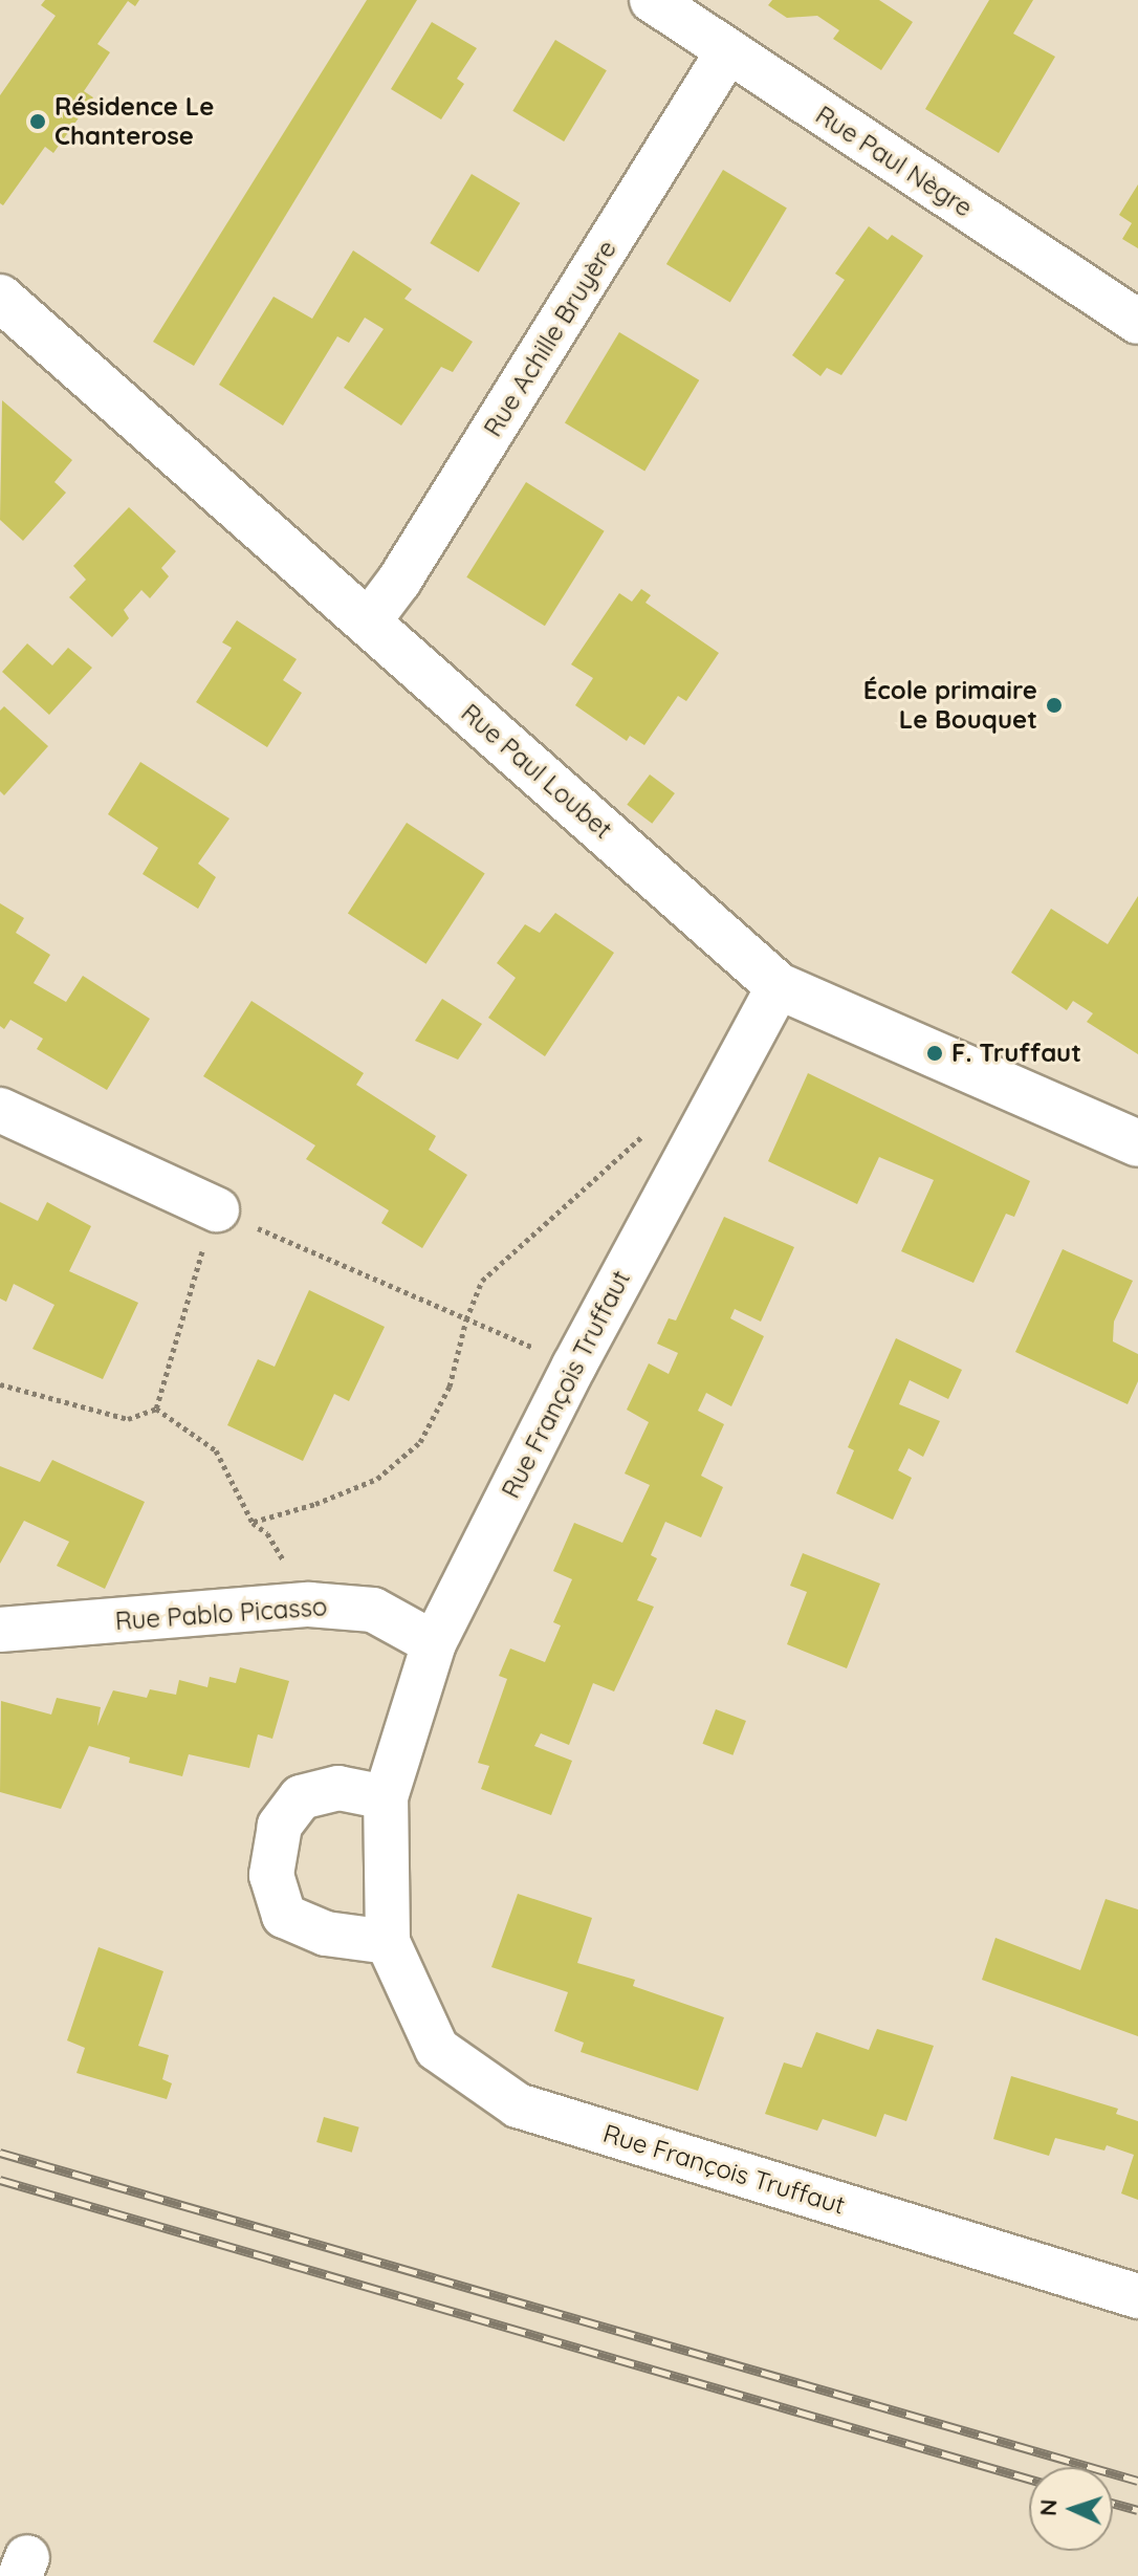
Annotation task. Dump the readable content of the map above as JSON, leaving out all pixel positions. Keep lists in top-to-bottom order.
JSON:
{
  "streets": {
    "street": [
      "Rue Paul Nègre",
      "Rue Achille Bruyère",
      "Rue Paul Loubet",
      "Rue François Truffaut",
      "Rue Pablo Picasso"
    ]
  },
  "crossings": [
    ["Rue Paul Nègre", "Rue Achille Bruyère"],
    ["Rue Achille Bruyère", "Rue Paul Loubet"],
    ["Rue Paul Loubet", "Rue François Truffaut"],
    ["Rue François Truffaut", "Rue Pablo Picasso"]
  ],
  "places": ["Résidence Le Chanterose", "École primaire Le Bouquet", "F. Truffaut"],
  "north": "left"
}
